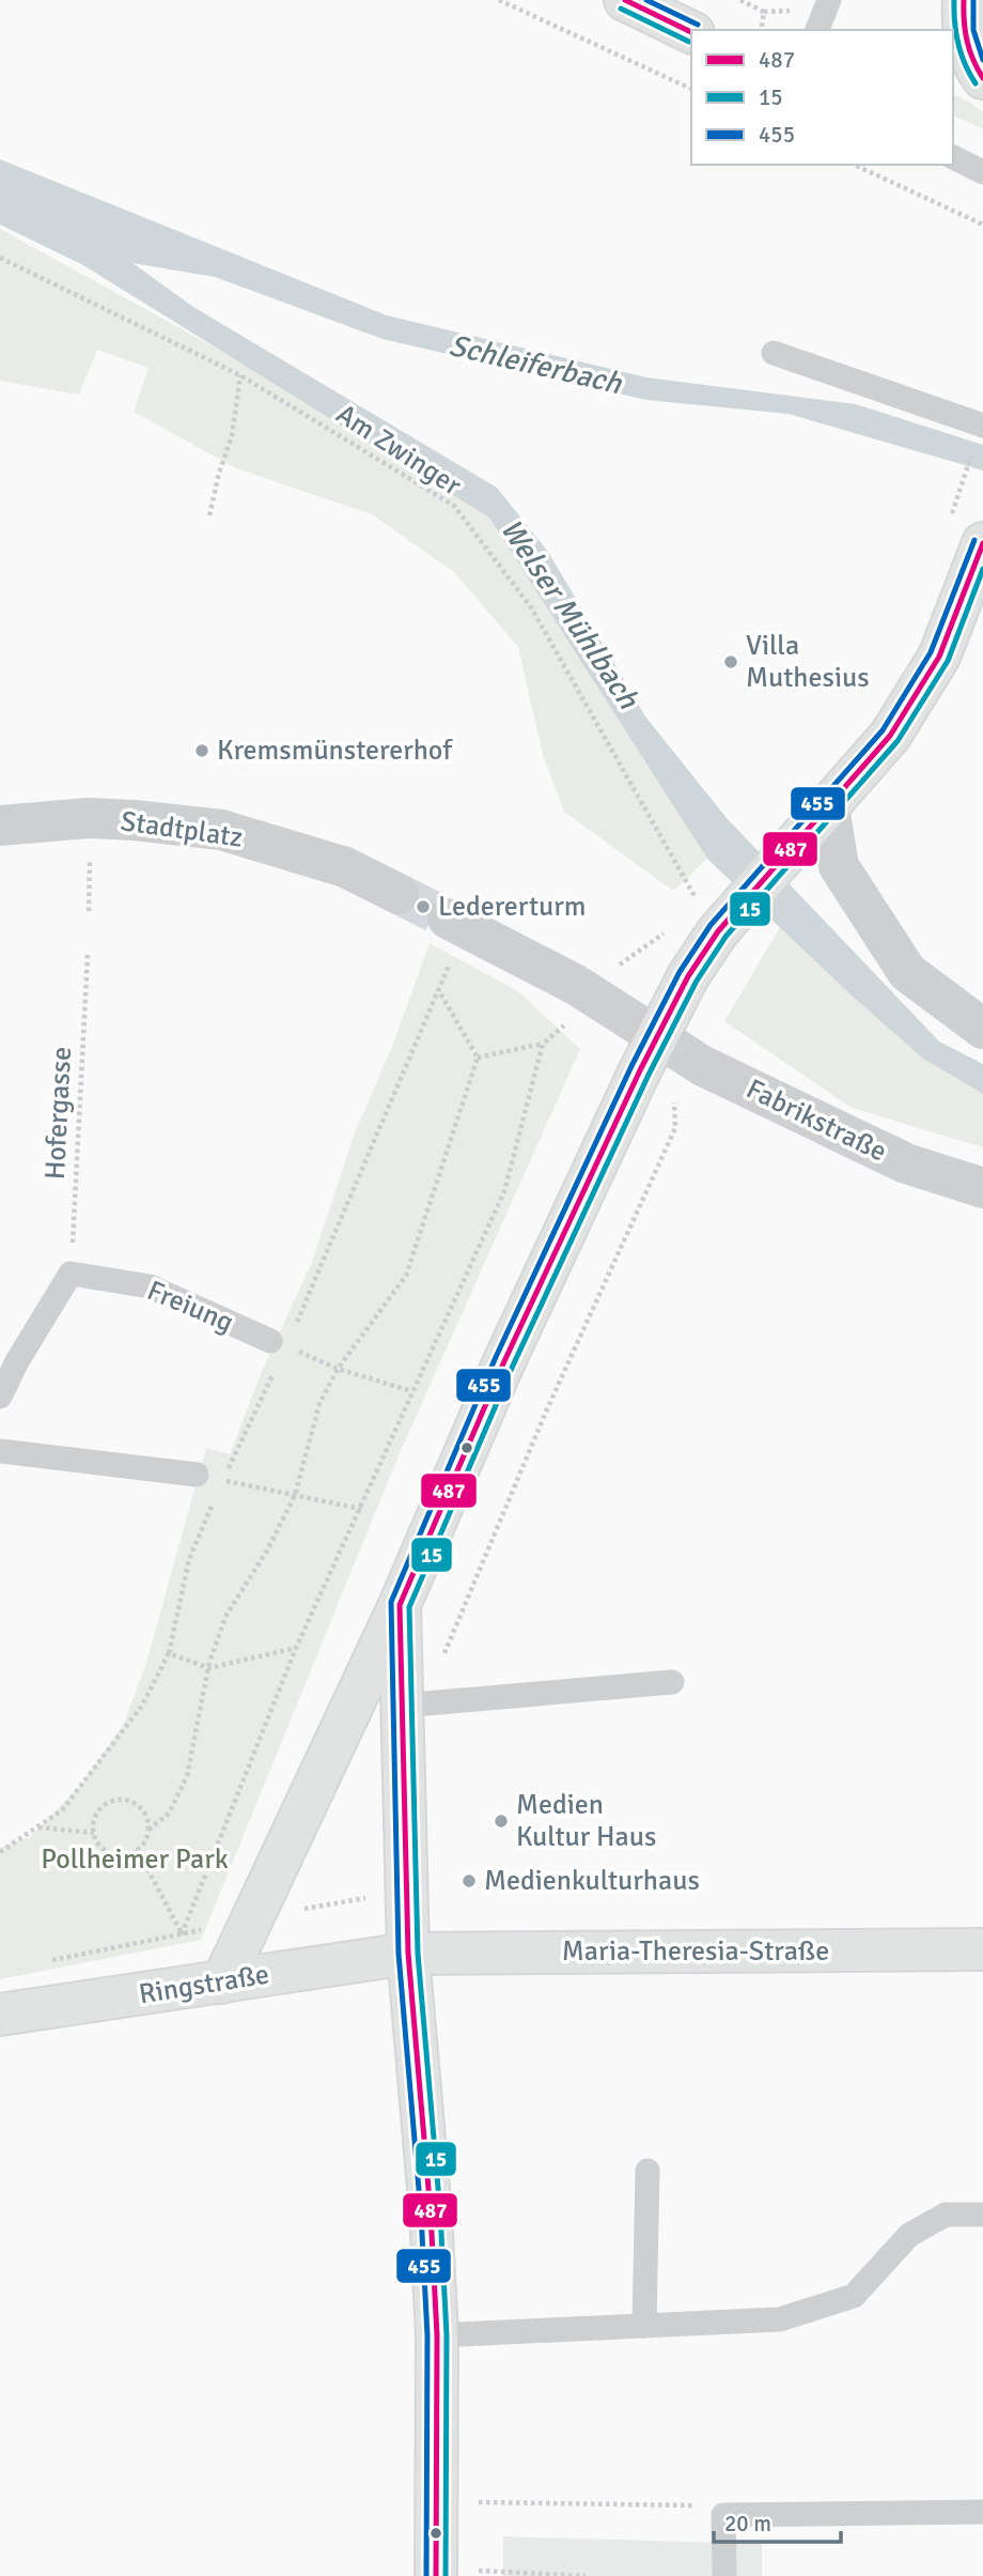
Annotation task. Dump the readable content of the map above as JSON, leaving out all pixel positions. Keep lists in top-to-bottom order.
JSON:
{
  "streets": {
    "main road": ["Maria-Theresia-Straße", "Ringstraße"],
    "street": ["Stadtplatz", "Fabrikstraße"],
    "lane": ["Freiung"],
    "path": ["Am Zwinger", "Hofergasse"]
  },
  "crossings": [
    ["Hofergasse", "Freiung"],
    ["Maria-Theresia-Straße", "Ringstraße"]
  ],
  "water": ["Schleiferbach", "Welser Mühlbach"],
  "parks": ["Pollheimer Park"],
  "places": [
    "Villa Muthesius",
    "Kremsmünstererhof",
    "Ledererturm",
    "Medien Kultur Haus",
    "Medienkulturhaus"
  ],
  "lines": ["transit line 487", "transit line 15", "transit line 455"],
  "legend": ["487", "15", "455"],
  "scale_bar": "20 m"
}
